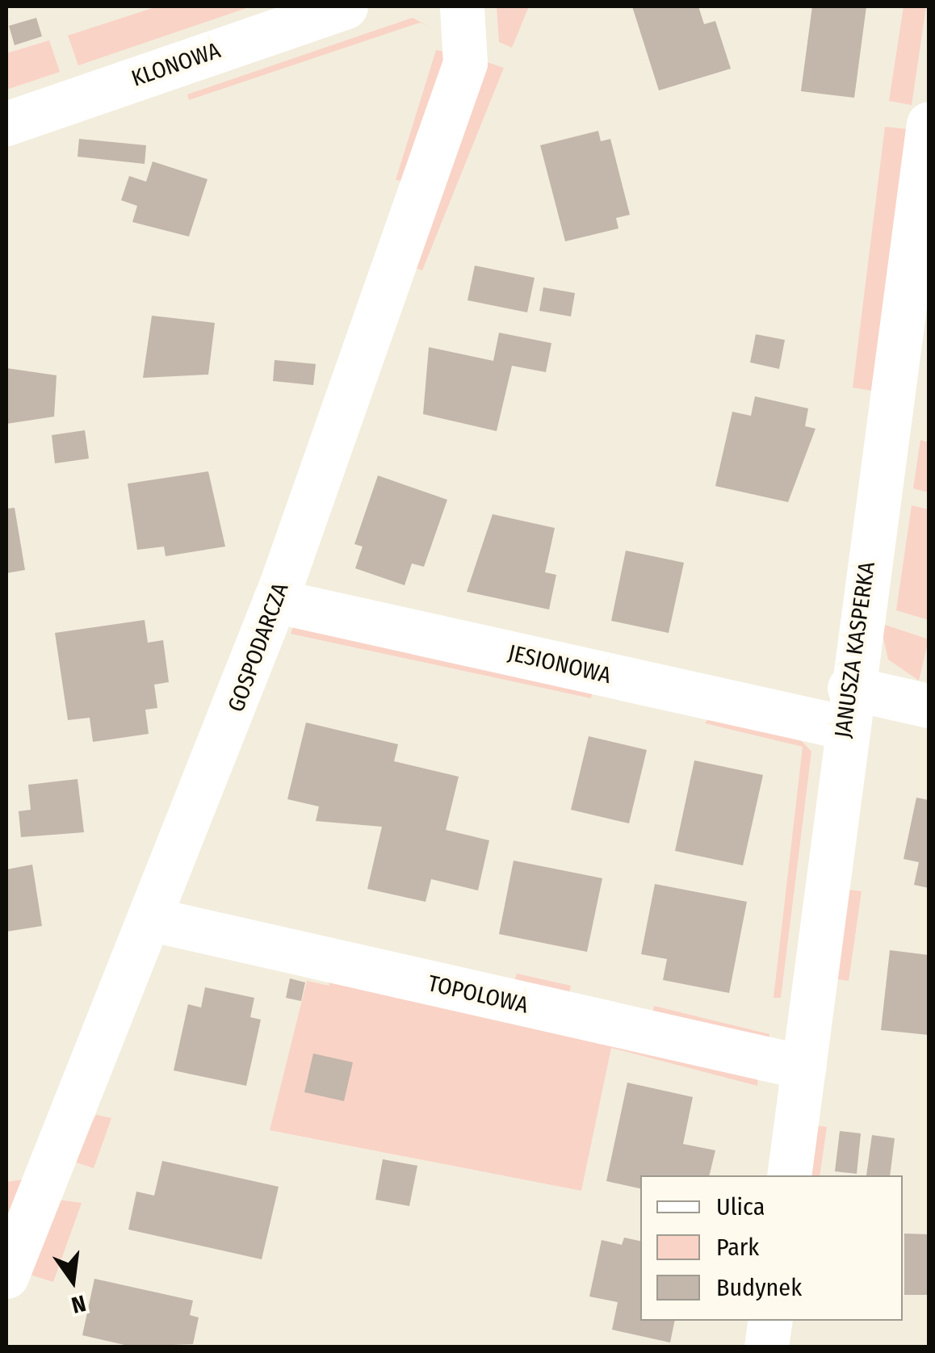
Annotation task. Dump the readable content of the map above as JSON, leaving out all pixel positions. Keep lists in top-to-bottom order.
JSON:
{
  "streets": {
    "street": [
      "KLONOWA",
      "GOSPODARCZA",
      "JANUSZA KASPERKA",
      "JESIONOWA",
      "TOPOLOWA"
    ]
  },
  "crossings": [
    ["GOSPODARCZA", "JESIONOWA"],
    ["GOSPODARCZA", "TOPOLOWA"],
    ["JANUSZA KASPERKA", "JESIONOWA"],
    ["JANUSZA KASPERKA", "TOPOLOWA"]
  ],
  "legend": ["Ulica", "Park", "Budynek"],
  "north": "bottom"
}
